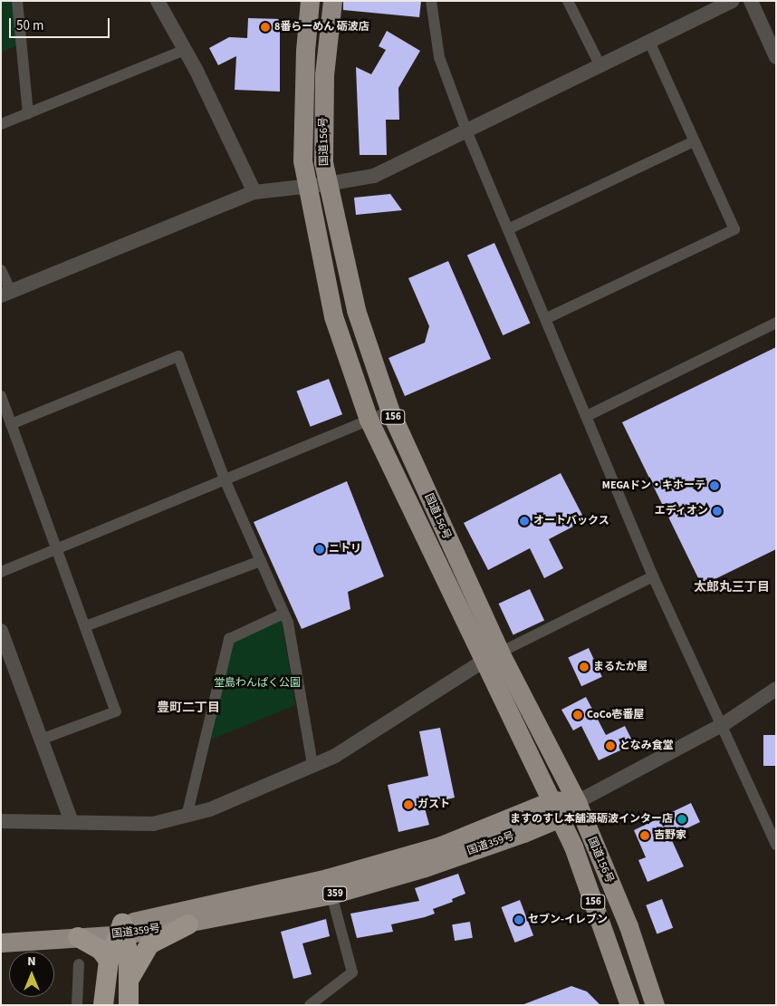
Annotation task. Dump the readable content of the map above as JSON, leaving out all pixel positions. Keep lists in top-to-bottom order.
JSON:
{
  "streets": {
    "highway": [
      "国道156号",
      "156",
      "国道359号",
      "359"
    ]
  },
  "crossings": [
    ["国道156号", "国道359号"]
  ],
  "districts": ["太郎丸三丁目", "豊町二丁目"],
  "parks": ["堂島わんぱく公園"],
  "places": [
    "8番らーめん 砺波店",
    "MEGAドン・キホーテ",
    "エディオン",
    "オートバックス",
    "ニトリ",
    "まるたか屋",
    "CoCo壱番屋",
    "となみ食堂",
    "ガスト",
    "ますのすし本舗源砺波インター店",
    "吉野家",
    "セブン-イレブン"
  ],
  "scale_bar": "50 m",
  "north": "top"
}
